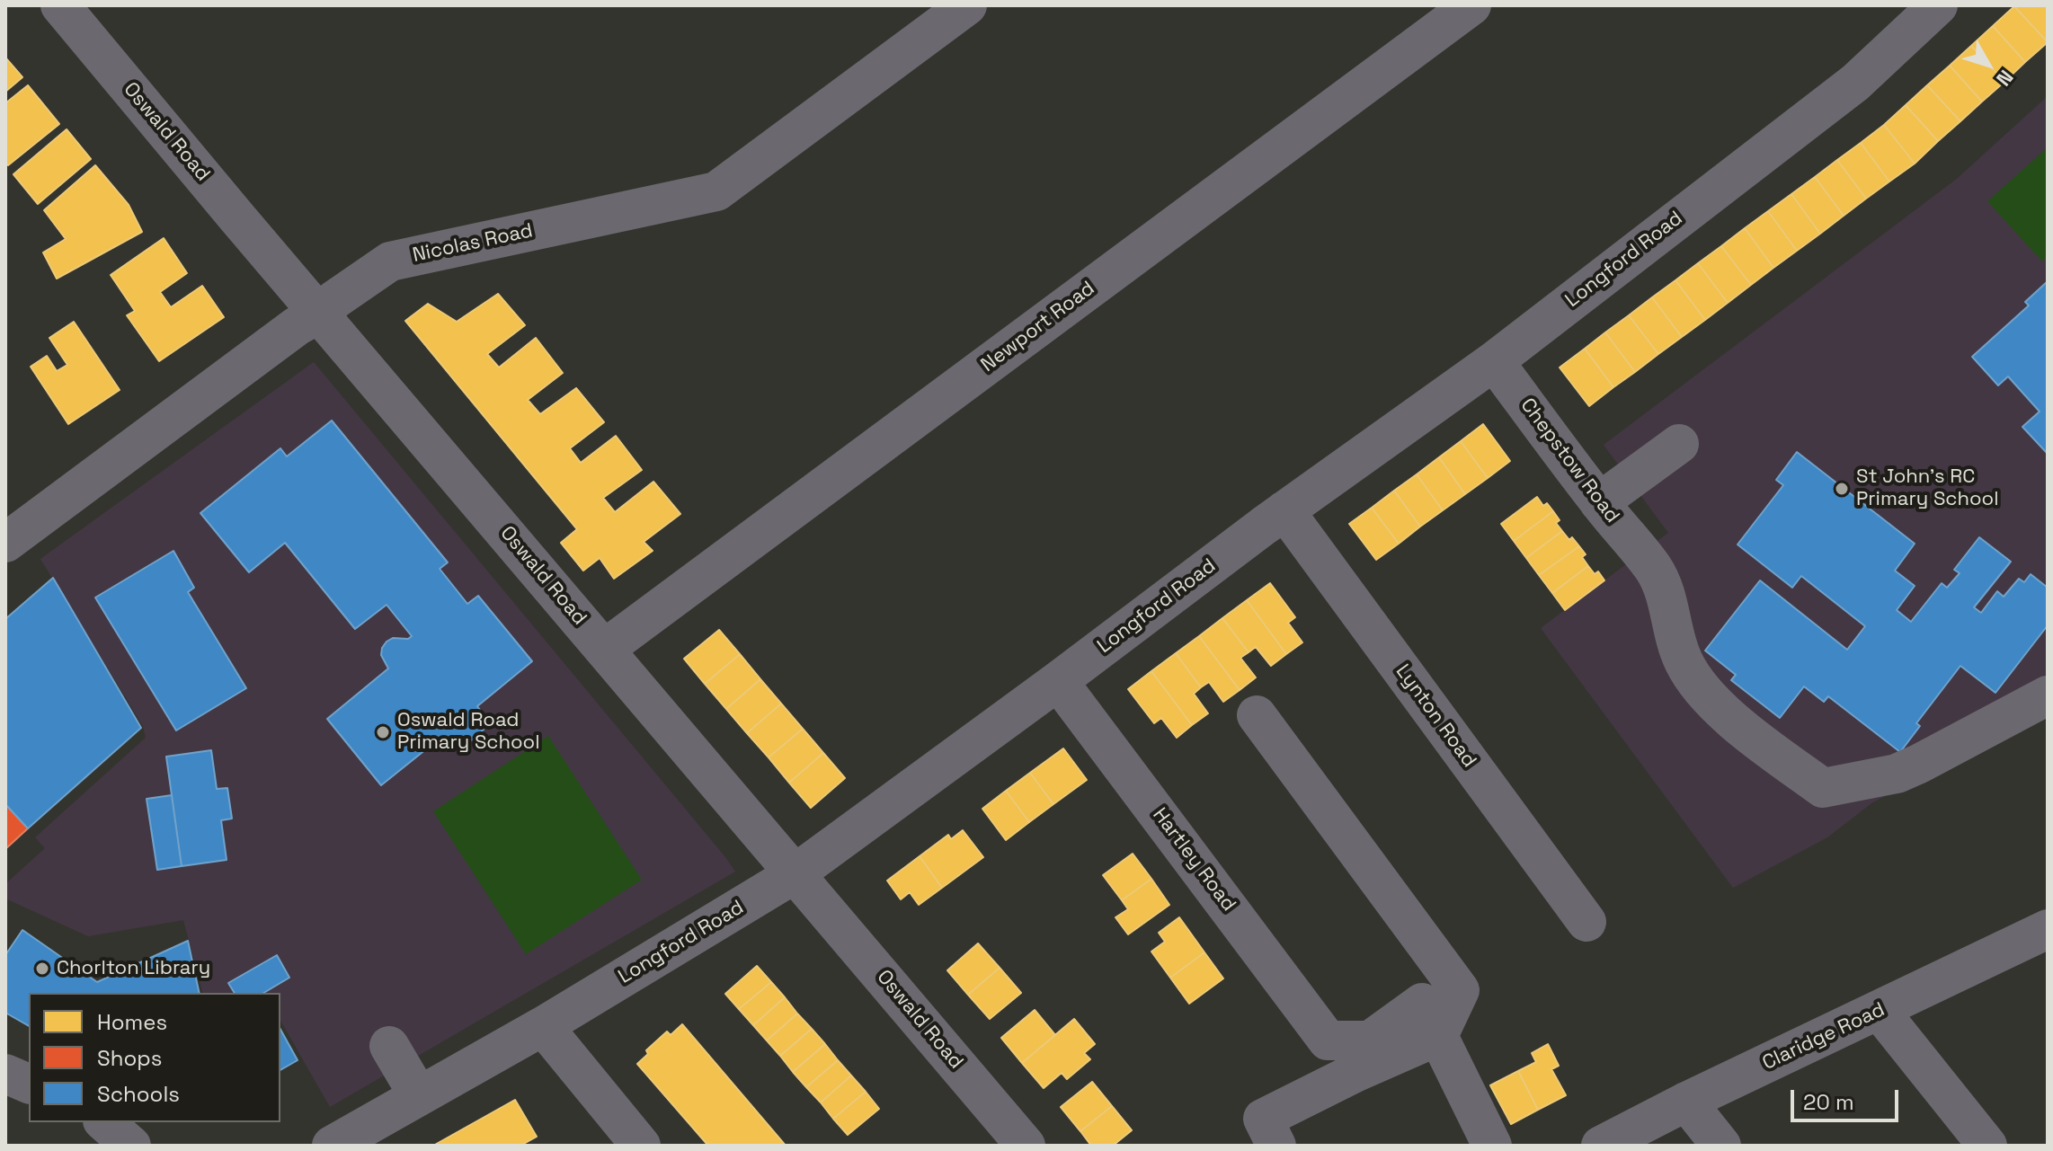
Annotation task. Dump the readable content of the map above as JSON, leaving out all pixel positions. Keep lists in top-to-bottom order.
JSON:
{
  "streets": {
    "street": [
      "Oswald Road",
      "Nicolas Road",
      "Longford Road",
      "Newport Road",
      "Chepstow Road",
      "Lynton Road",
      "Hartley Road",
      "Claridge Road"
    ]
  },
  "crossings": [
    ["Oswald Road", "Nicolas Road"],
    ["Oswald Road", "Longford Road"],
    ["Oswald Road", "Newport Road"],
    ["Longford Road", "Chepstow Road"],
    ["Longford Road", "Lynton Road"],
    ["Longford Road", "Hartley Road"]
  ],
  "places": ["St John's RC Primary School", "Oswald Road Primary School", "Chorlton Library"],
  "legend": ["Homes", "Shops", "Schools"],
  "scale_bar": "20 m",
  "north": "bottom right"
}
